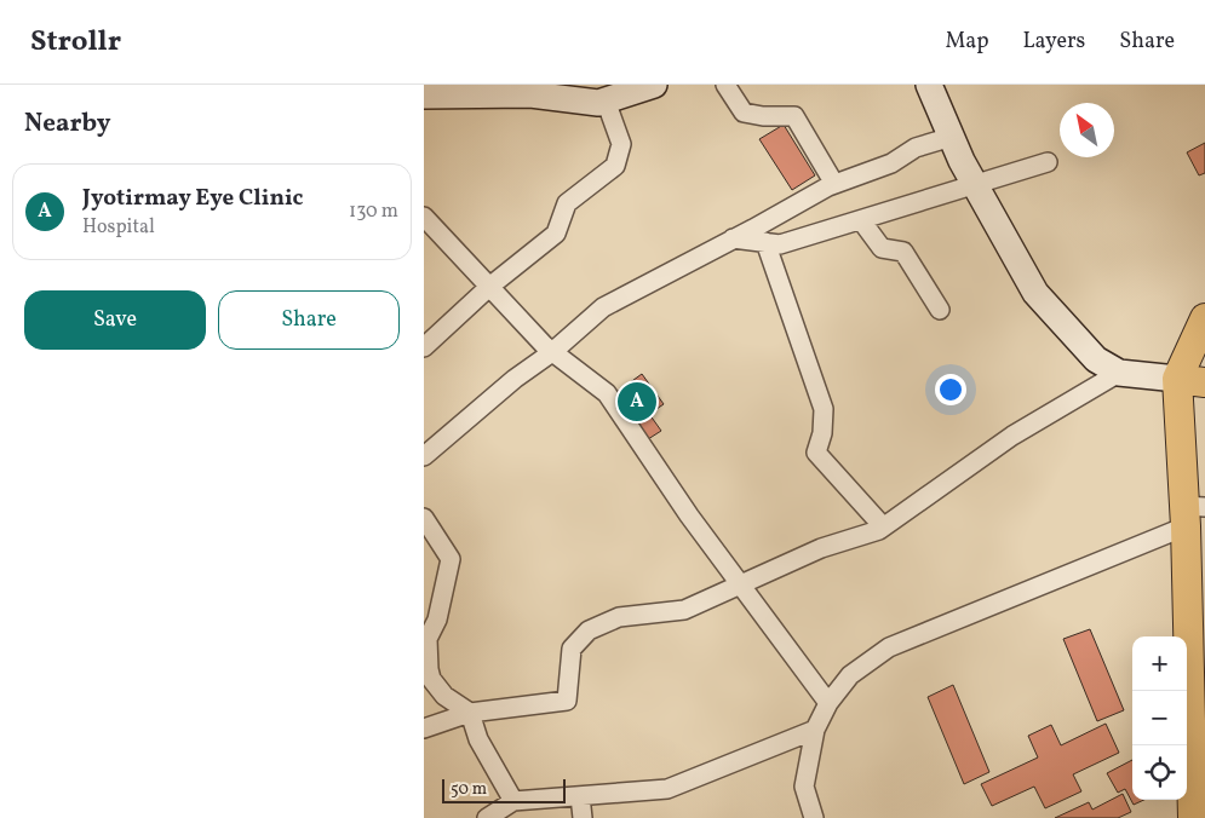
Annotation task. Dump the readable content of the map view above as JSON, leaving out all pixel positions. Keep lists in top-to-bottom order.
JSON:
{
  "scale_bar": "50 m",
  "north": "top left",
  "page": {
    "header": "Strollr",
    "nav": ["Map", "Layers", "Share"],
    "heading": "Nearby",
    "list": [
      {
        "mark": "A",
        "name": "Jyotirmay Eye Clinic",
        "note": "Hospital",
        "value": "130 m"
      }
    ],
    "buttons": ["Save", "Share"],
    "pins": "A",
    "map_buttons": ["+", "−"],
    "scale": "50 m"
  }
}
